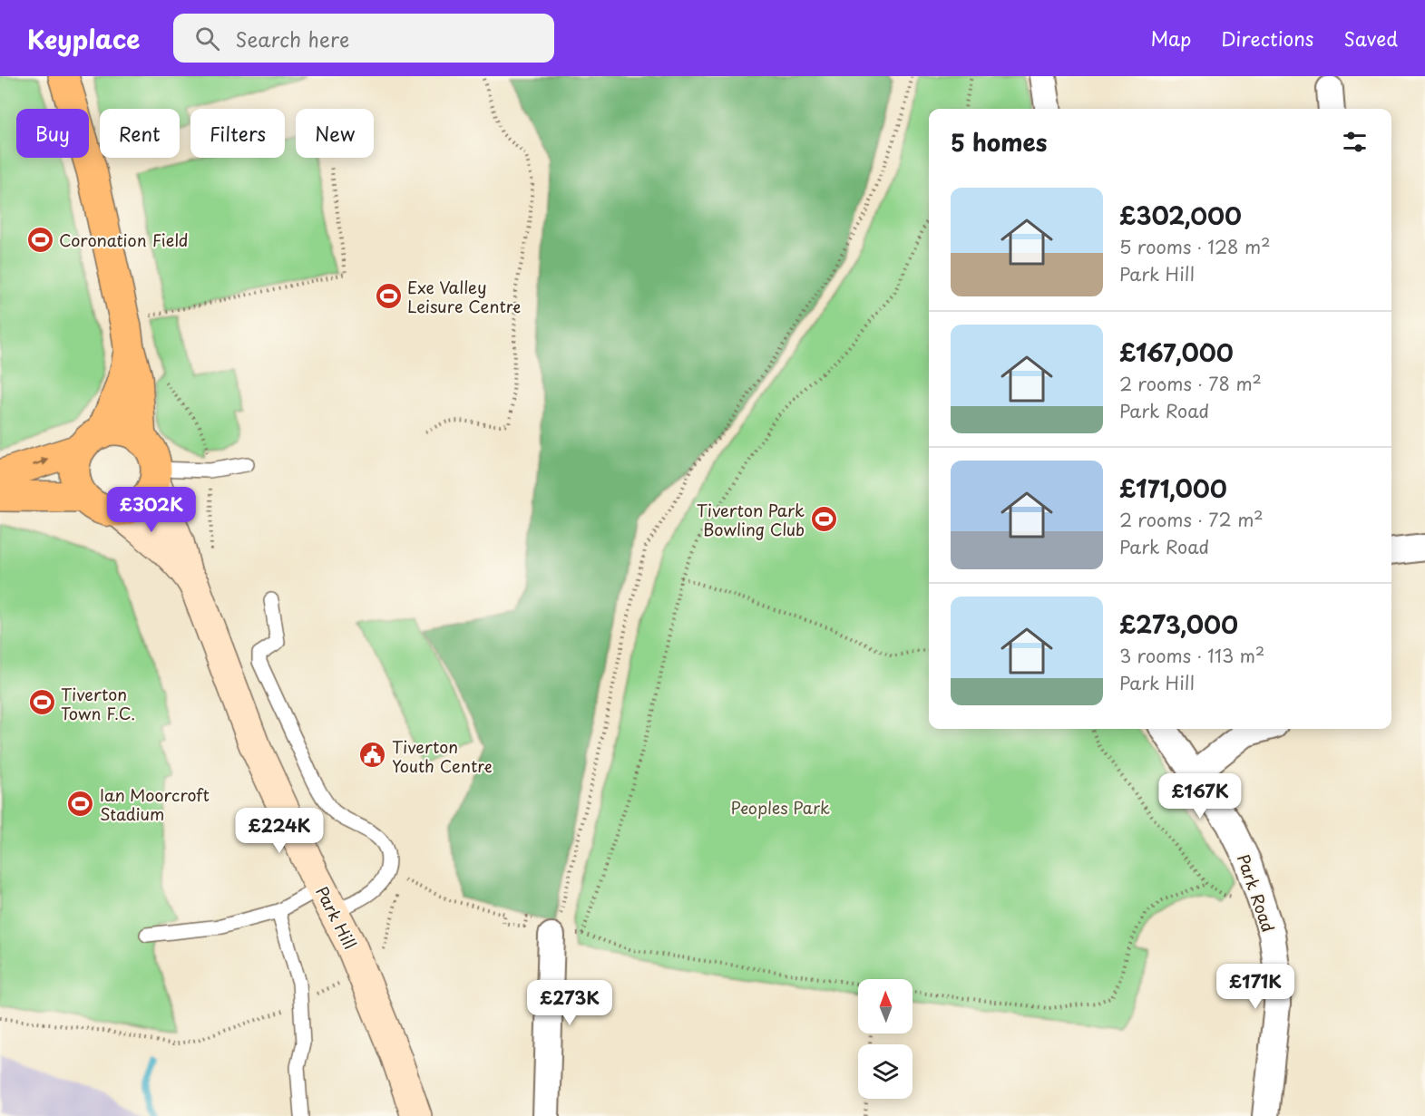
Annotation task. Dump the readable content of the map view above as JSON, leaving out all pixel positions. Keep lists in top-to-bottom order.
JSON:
{
  "streets": {
    "street": ["Park Road", "Park Hill"]
  },
  "parks": ["Peoples Park"],
  "places": {
    "sports": [
      "Coronation Field",
      "Exe Valley Leisure Centre",
      "Tiverton Park Bowling Club",
      "Tiverton Town F.C.",
      "Ian Moorcroft Stadium"
    ],
    "public building": ["Tiverton Youth Centre"]
  },
  "north": "top",
  "page": {
    "header": "Keyplace",
    "search": "Search here",
    "nav": ["Map", "Directions", "Saved"],
    "chip": [
      "Buy",
      "Rent",
      "Filters",
      "New"
    ],
    "heading": "5 homes",
    "list": [
      {
        "name": "£302,000",
        "note": "5 rooms · 128 m² · Park Hill"
      },
      {
        "name": "£167,000",
        "note": "2 rooms · 78 m² · Park Road"
      },
      {
        "name": "£171,000",
        "note": "2 rooms · 72 m² · Park Road"
      },
      {
        "name": "£273,000",
        "note": "3 rooms · 113 m² · Park Hill"
      }
    ],
    "price": [
      "£302K",
      "£167K",
      "£224K",
      "£171K",
      "£273K"
    ]
  }
}
